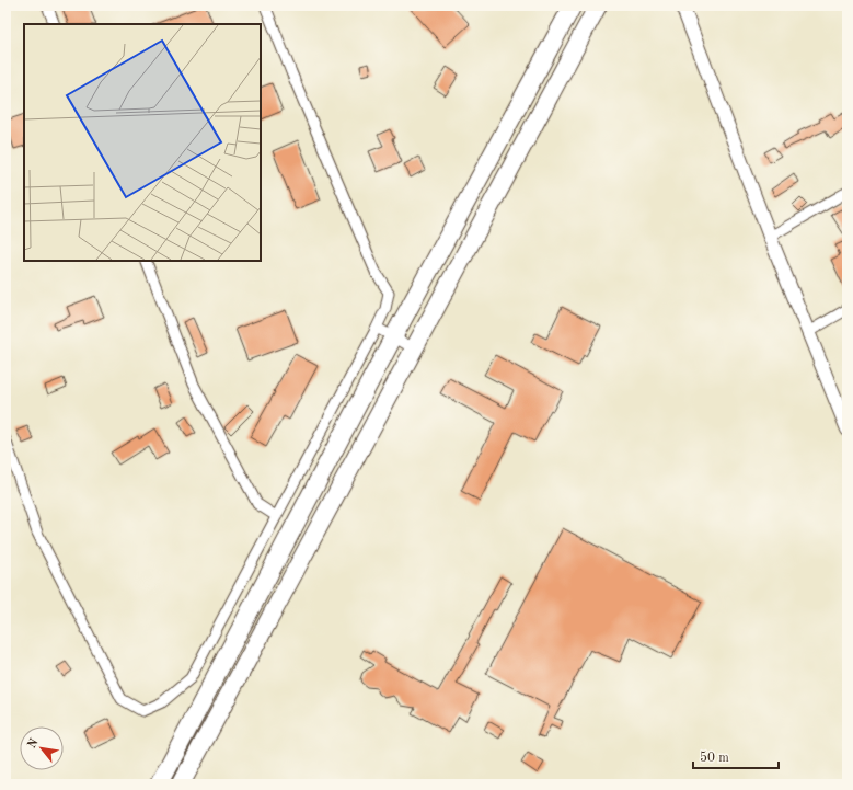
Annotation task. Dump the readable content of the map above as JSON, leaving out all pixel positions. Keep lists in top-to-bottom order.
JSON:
{
  "scale_bar": "50 m",
  "north": "top left"
}
